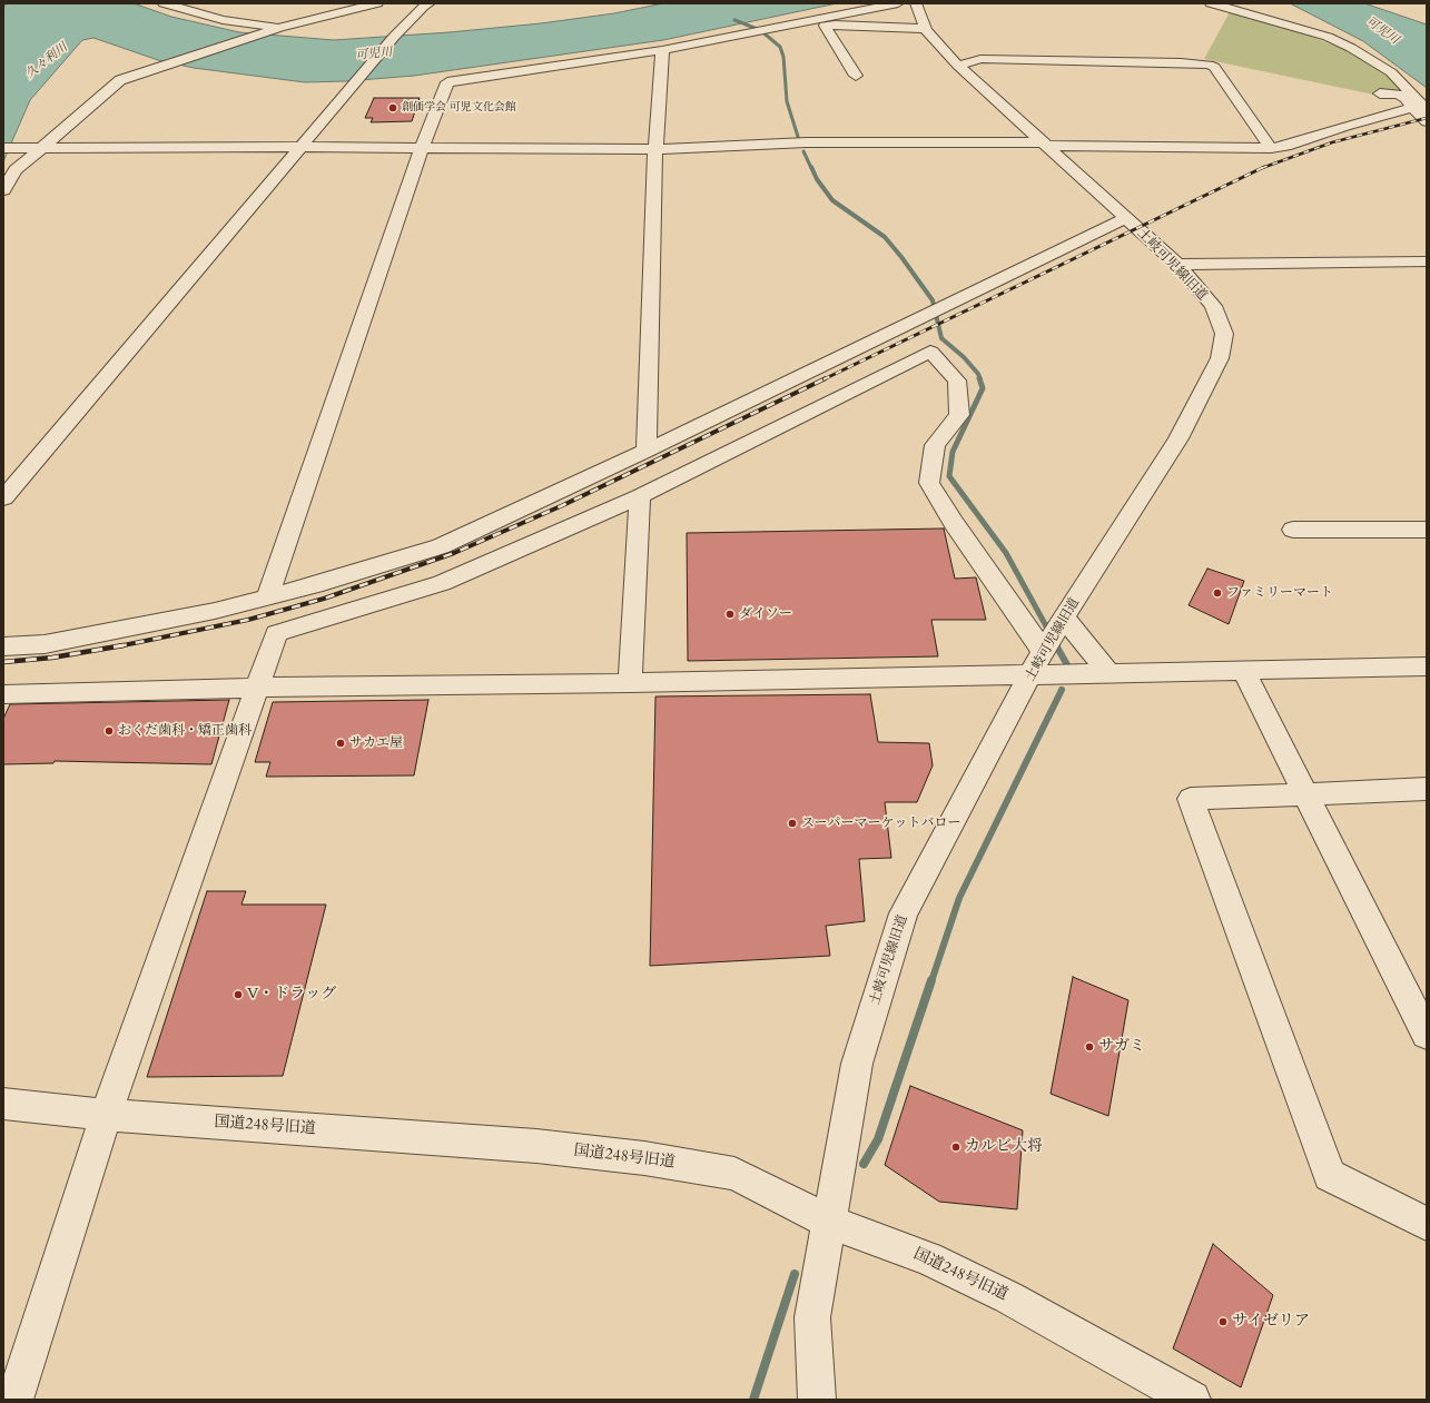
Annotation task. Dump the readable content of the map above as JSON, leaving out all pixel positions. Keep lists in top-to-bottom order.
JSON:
{
  "streets": {
    "street": ["土岐可児線旧道", "国道248号旧道"]
  },
  "crossings": [
    ["土岐可児線旧道", "国道248号旧道"]
  ],
  "water": ["可児川", "久々利川"],
  "places": [
    "創価学会 可児文化会館",
    "ファミリーマート",
    "ダイソー",
    "おくだ歯科・矯正歯科",
    "サカエ屋",
    "スーパーマーケットバロー",
    "V・ドラッグ",
    "サガミ",
    "カルビ大将",
    "サイゼリア"
  ]
}
